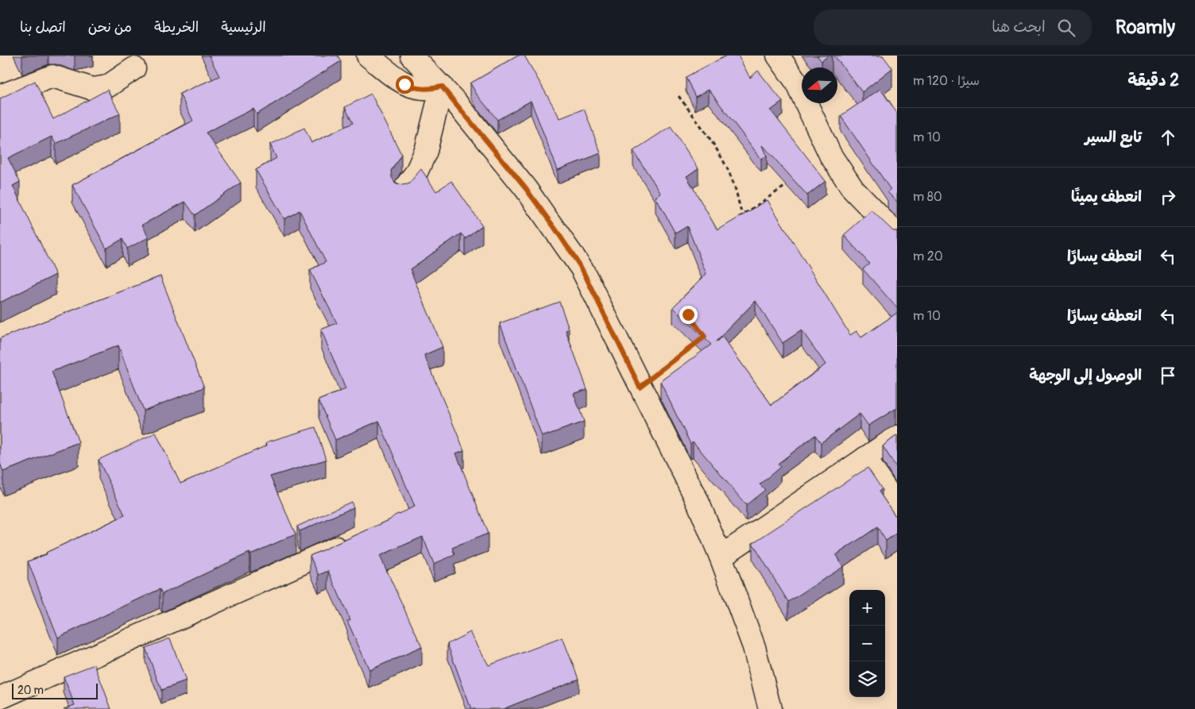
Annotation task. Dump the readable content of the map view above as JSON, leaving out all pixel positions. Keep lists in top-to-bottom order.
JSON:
{
  "scale_bar": "20 m",
  "north": "left",
  "page": {
    "header": "Roamly",
    "search": "ابحث هنا",
    "nav": [
      "الرئيسية",
      "الخريطة",
      "من نحن",
      "اتصل بنا"
    ],
    "heading": ["2 دقيقة", "سيرًا · 120 m"],
    "list": [
      ["تابع السير", "10 m"],
      ["انعطف يمينًا", "80 m"],
      ["انعطف يسارًا", "20 m"],
      ["انعطف يسارًا", "10 m"],
      "الوصول إلى الوجهة"
    ],
    "map_buttons": ["+", "−"],
    "scale": "20 m"
  }
}
